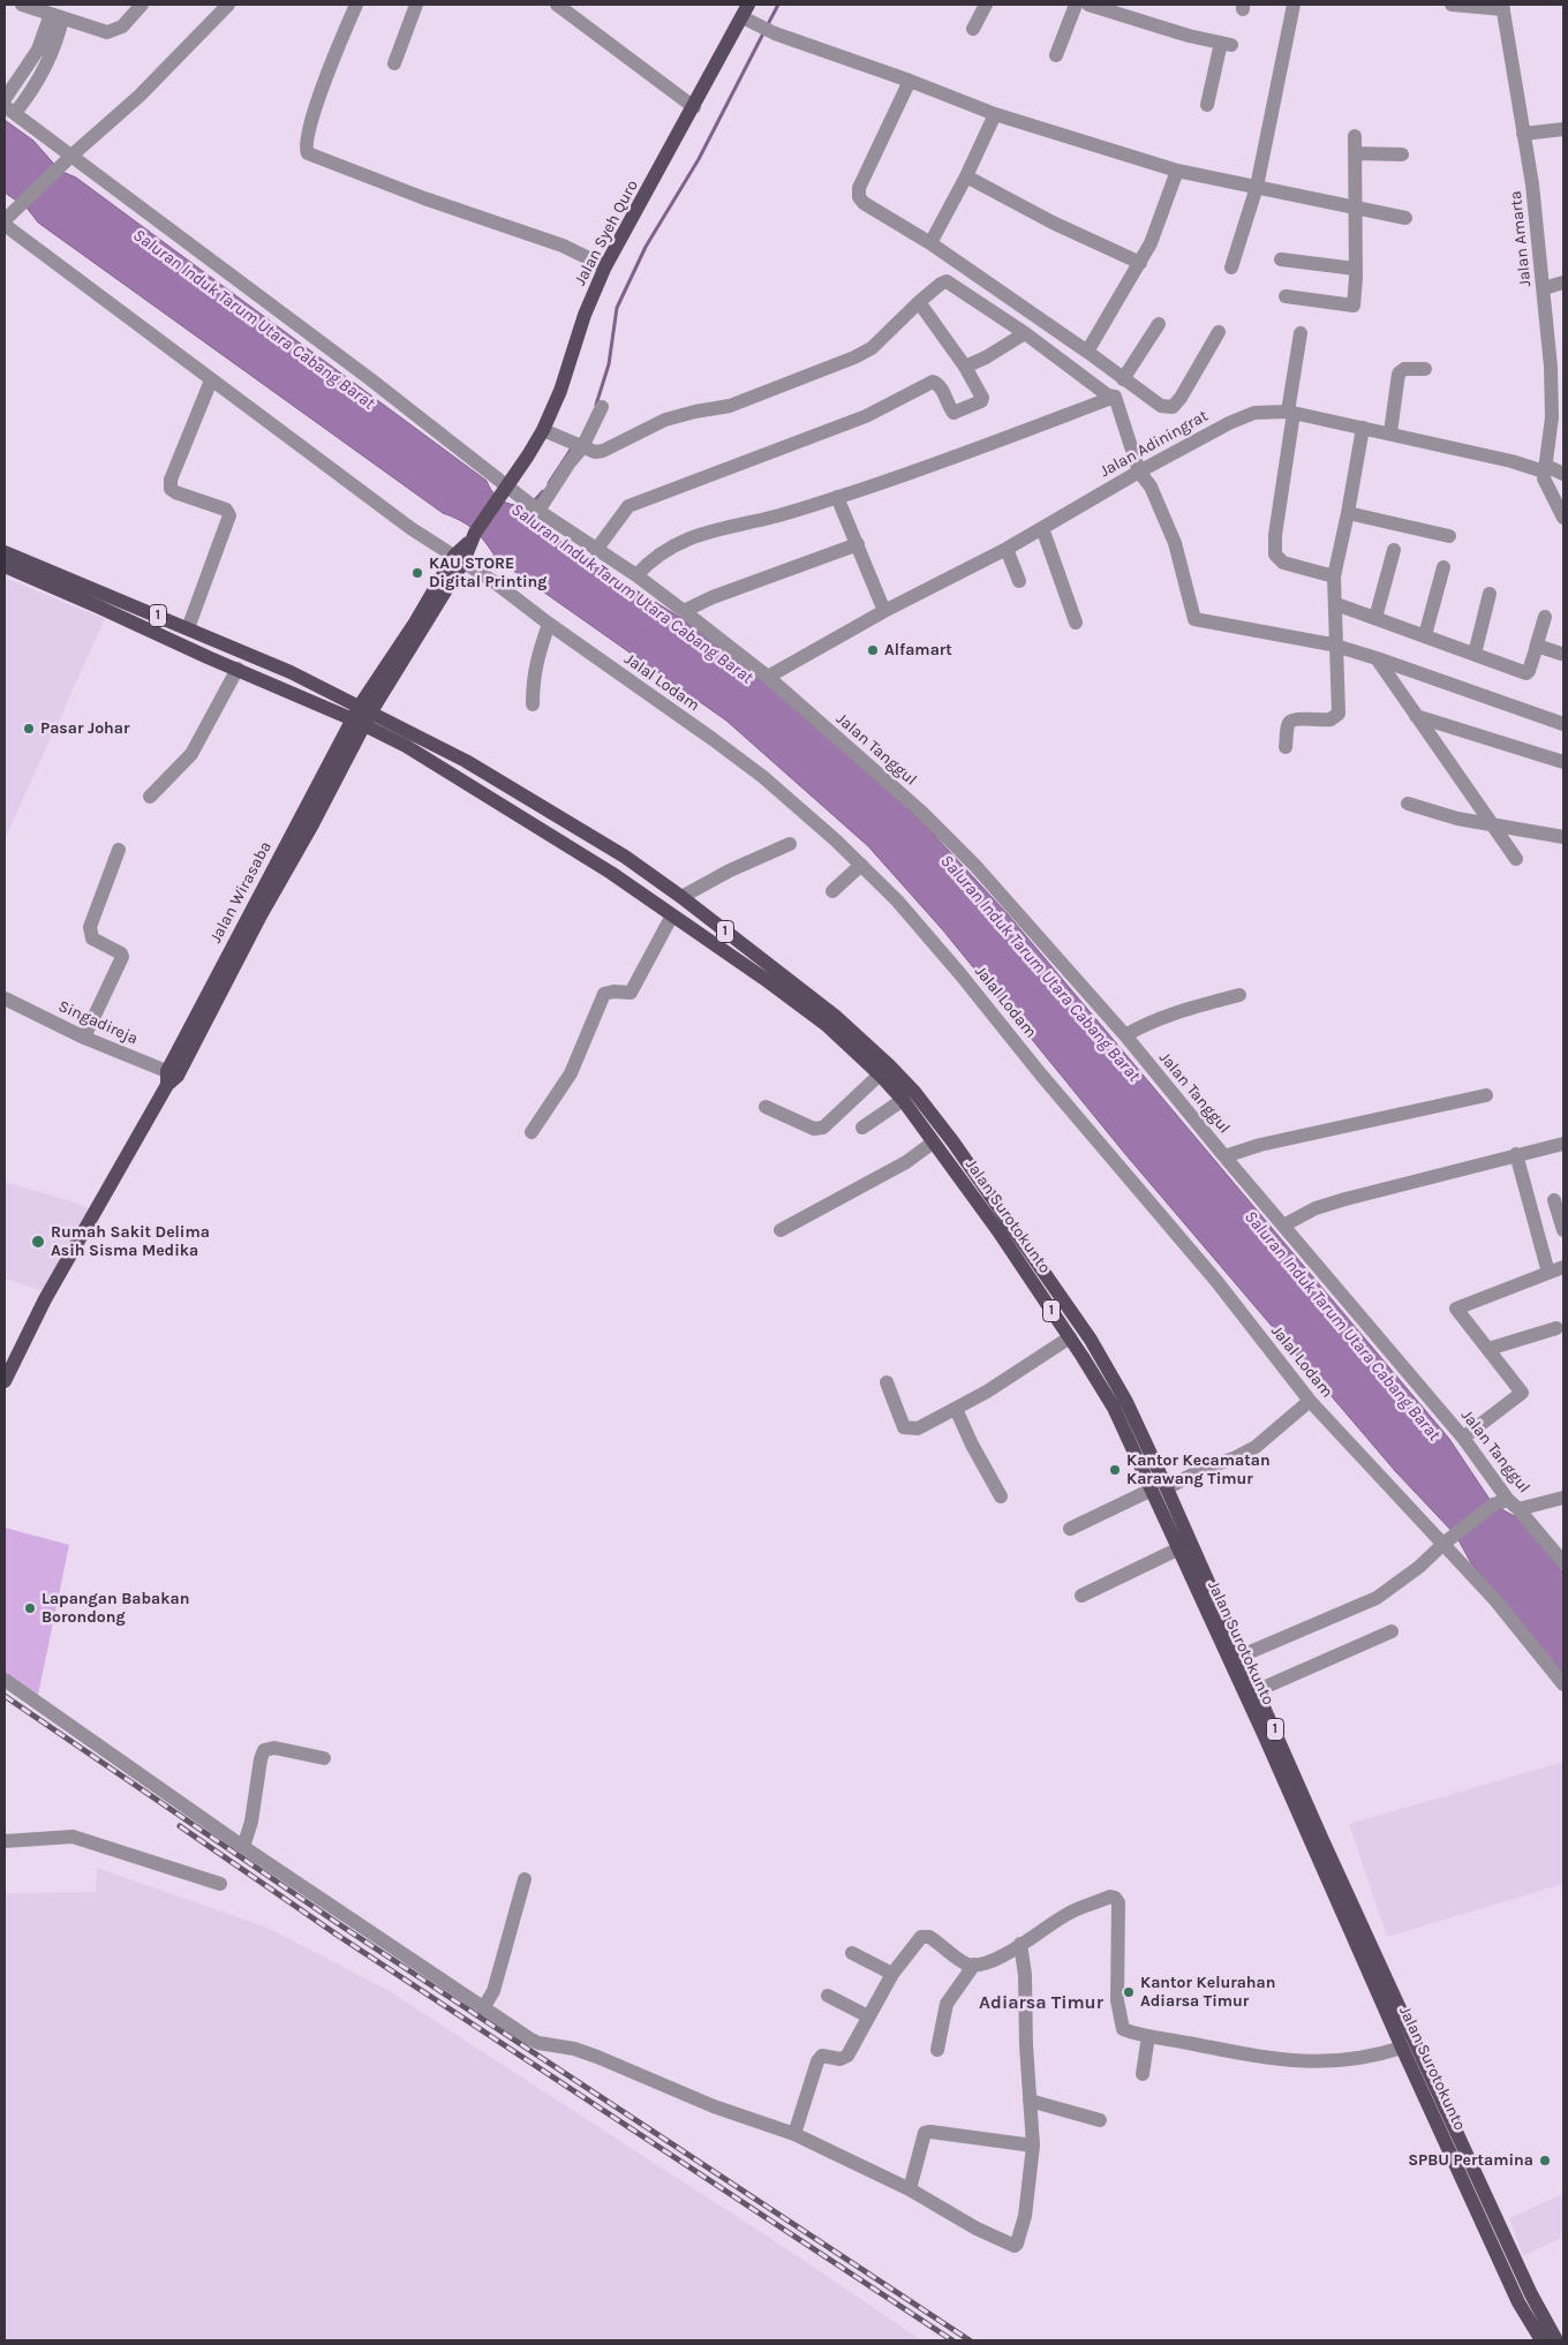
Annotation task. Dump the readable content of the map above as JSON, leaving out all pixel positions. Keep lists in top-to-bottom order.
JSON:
{
  "streets": {
    "main road": [
      "Jalan Syeh Quro",
      "1",
      "Jalan Wirasaba",
      "Jalan Surotokunto"
    ],
    "street": [
      "Jalan Amarta",
      "Jalan Adiningrat",
      "Jalal Lodam",
      "Jalan Tanggul",
      "Singadireja"
    ]
  },
  "crossings": [
    ["Jalan Syeh Quro", "1"],
    ["Jalan Syeh Quro", "Jalal Lodam"],
    ["Jalan Syeh Quro", "Jalan Tanggul"],
    ["Jalan Syeh Quro", "Jalan Wirasaba"],
    ["Jalan Amarta", "Jalan Adiningrat"],
    ["Jalan Adiningrat", "Jalan Tanggul"],
    ["1", "Jalan Wirasaba"],
    ["1", "Jalan Surotokunto"],
    ["Jalan Wirasaba", "Singadireja"]
  ],
  "districts": ["Adiarsa Timur"],
  "water": ["Saluran Induk Tarum Utara Cabang Barat"],
  "places": [
    "KAU STORE Digital Printing",
    "Alfamart",
    "Pasar Johar",
    "Rumah Sakit Delima Asih Sisma Medika",
    "Kantor Kecamatan Karawang Timur",
    "Lapangan Babakan Borondong",
    "Kantor Kelurahan Adiarsa Timur",
    "SPBU Pertamina"
  ]
}
